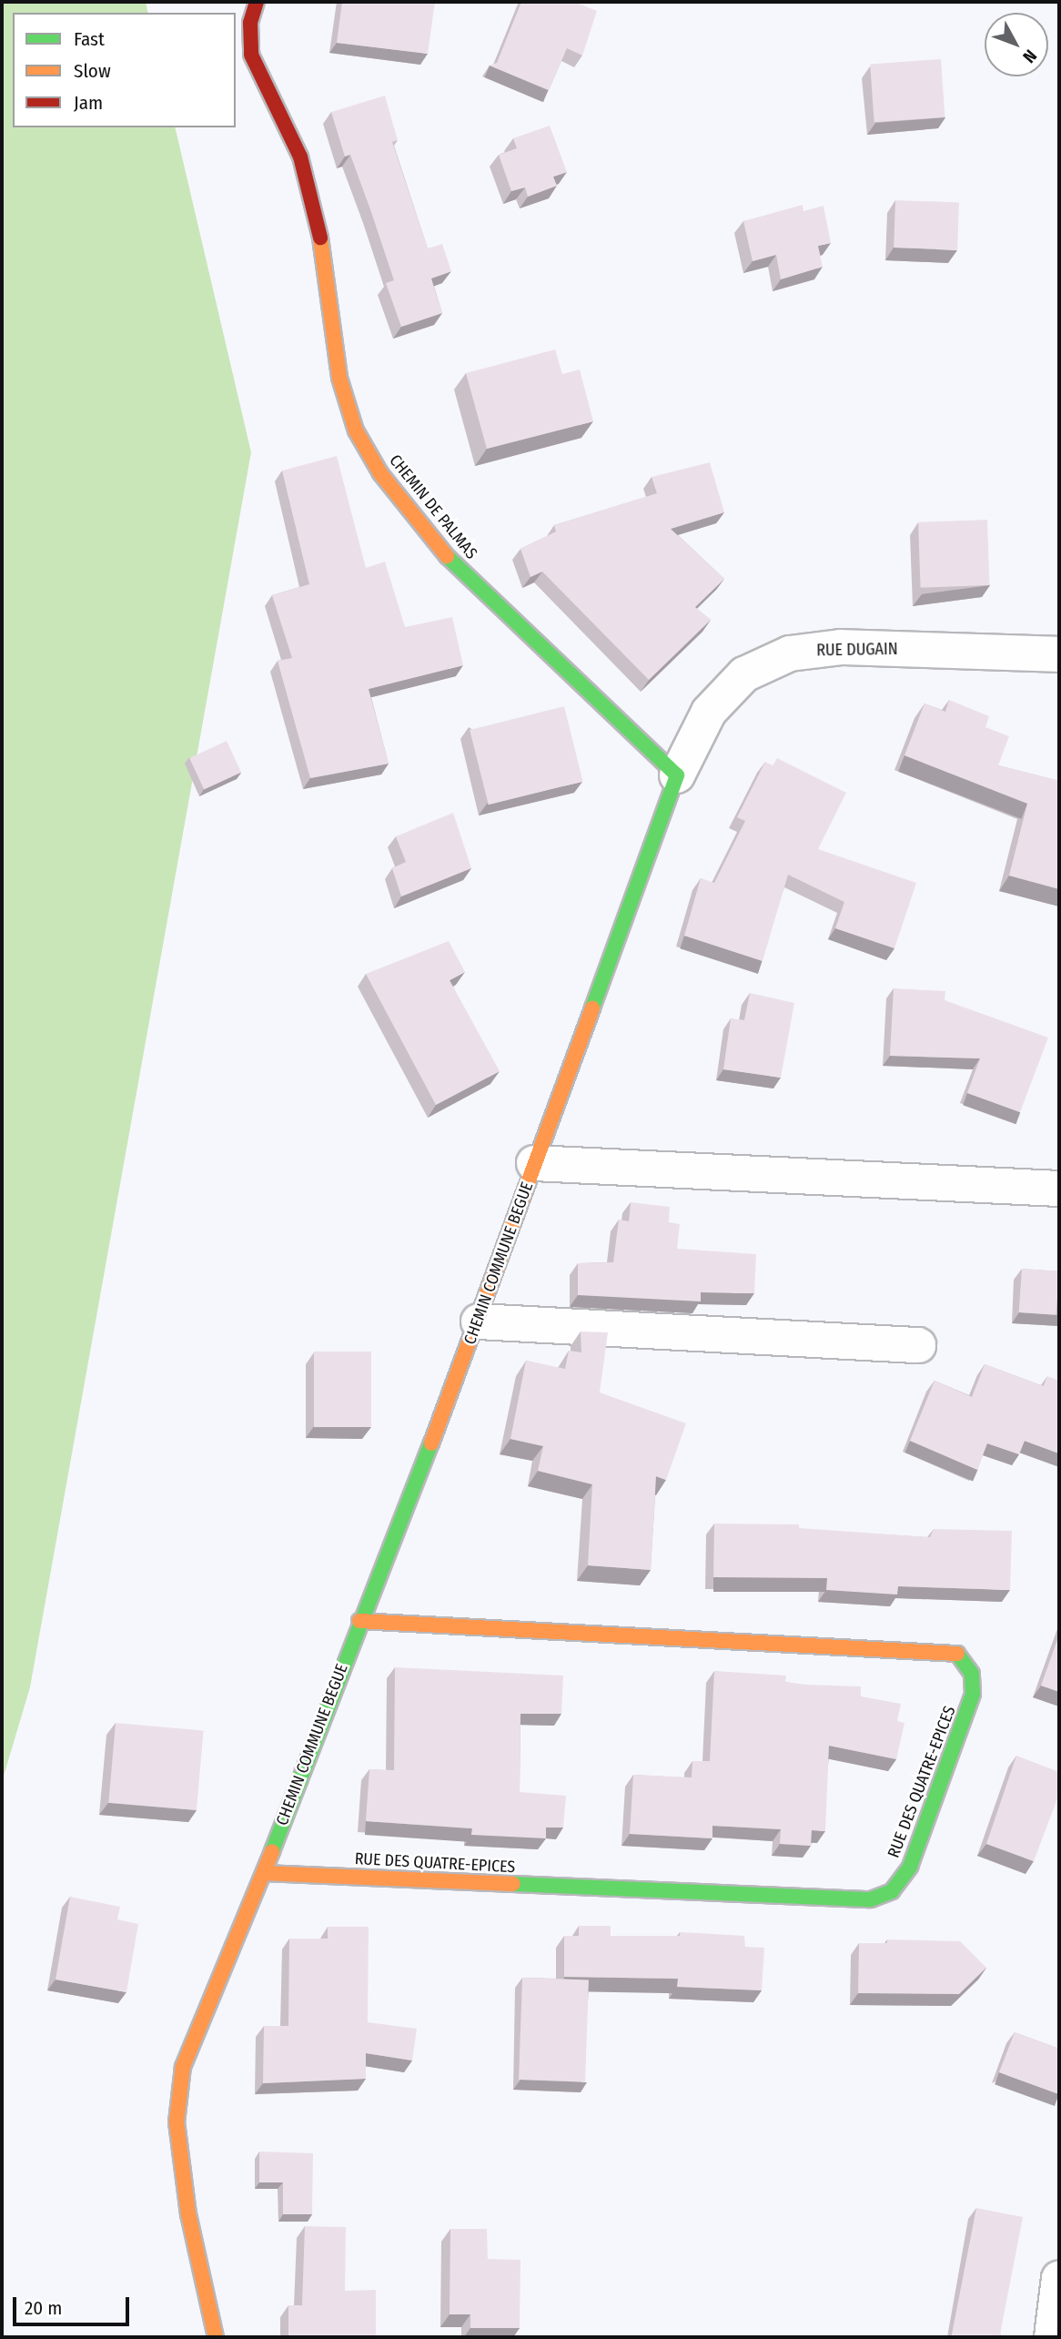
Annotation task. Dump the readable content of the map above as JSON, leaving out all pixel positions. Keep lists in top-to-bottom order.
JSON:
{
  "streets": {
    "street": [
      "CHEMIN DE PALMAS",
      "RUE DUGAIN",
      "CHEMIN COMMUNE BEGUE",
      "RUE DES QUATRE-EPICES"
    ]
  },
  "crossings": [
    ["CHEMIN DE PALMAS", "RUE DUGAIN"],
    ["CHEMIN DE PALMAS", "CHEMIN COMMUNE BEGUE"],
    ["RUE DUGAIN", "CHEMIN COMMUNE BEGUE"],
    ["CHEMIN COMMUNE BEGUE", "RUE DES QUATRE-EPICES"]
  ],
  "legend": ["Fast", "Slow", "Jam"],
  "scale_bar": "20 m",
  "north": "bottom right"
}
